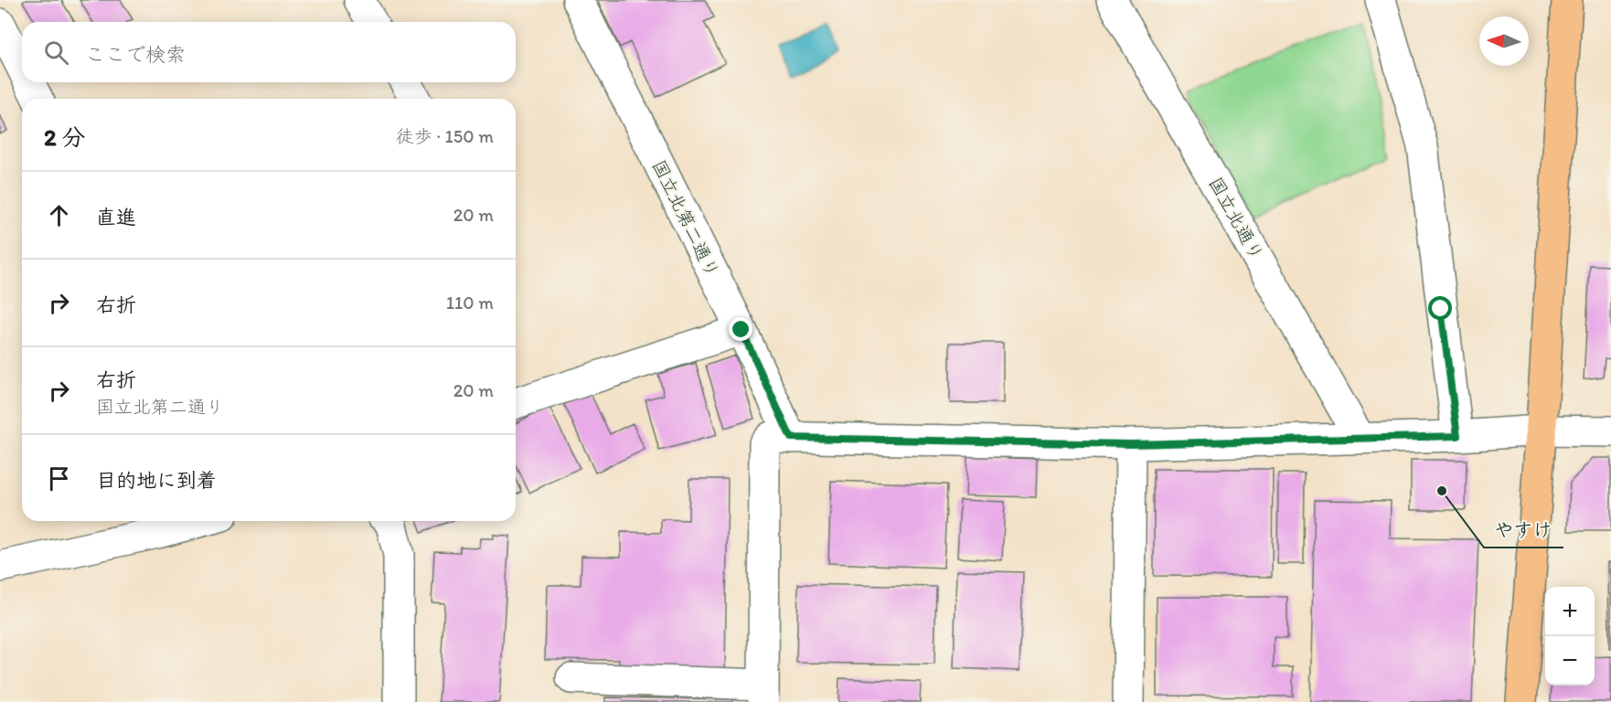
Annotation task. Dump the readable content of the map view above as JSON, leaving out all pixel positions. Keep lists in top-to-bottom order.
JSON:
{
  "streets": {
    "street": ["国立北第二通り", "国立北通り"]
  },
  "places": ["やすけ"],
  "north": "left",
  "page": {
    "search": "ここで検索",
    "heading": ["2 分", "徒歩 · 150 m"],
    "list": [
      ["直進", "20 m"],
      ["右折", "110 m"],
      ["右折", "国立北第二通り", "20 m"],
      "目的地に到着"
    ],
    "map_buttons": ["+", "−"]
  }
}
